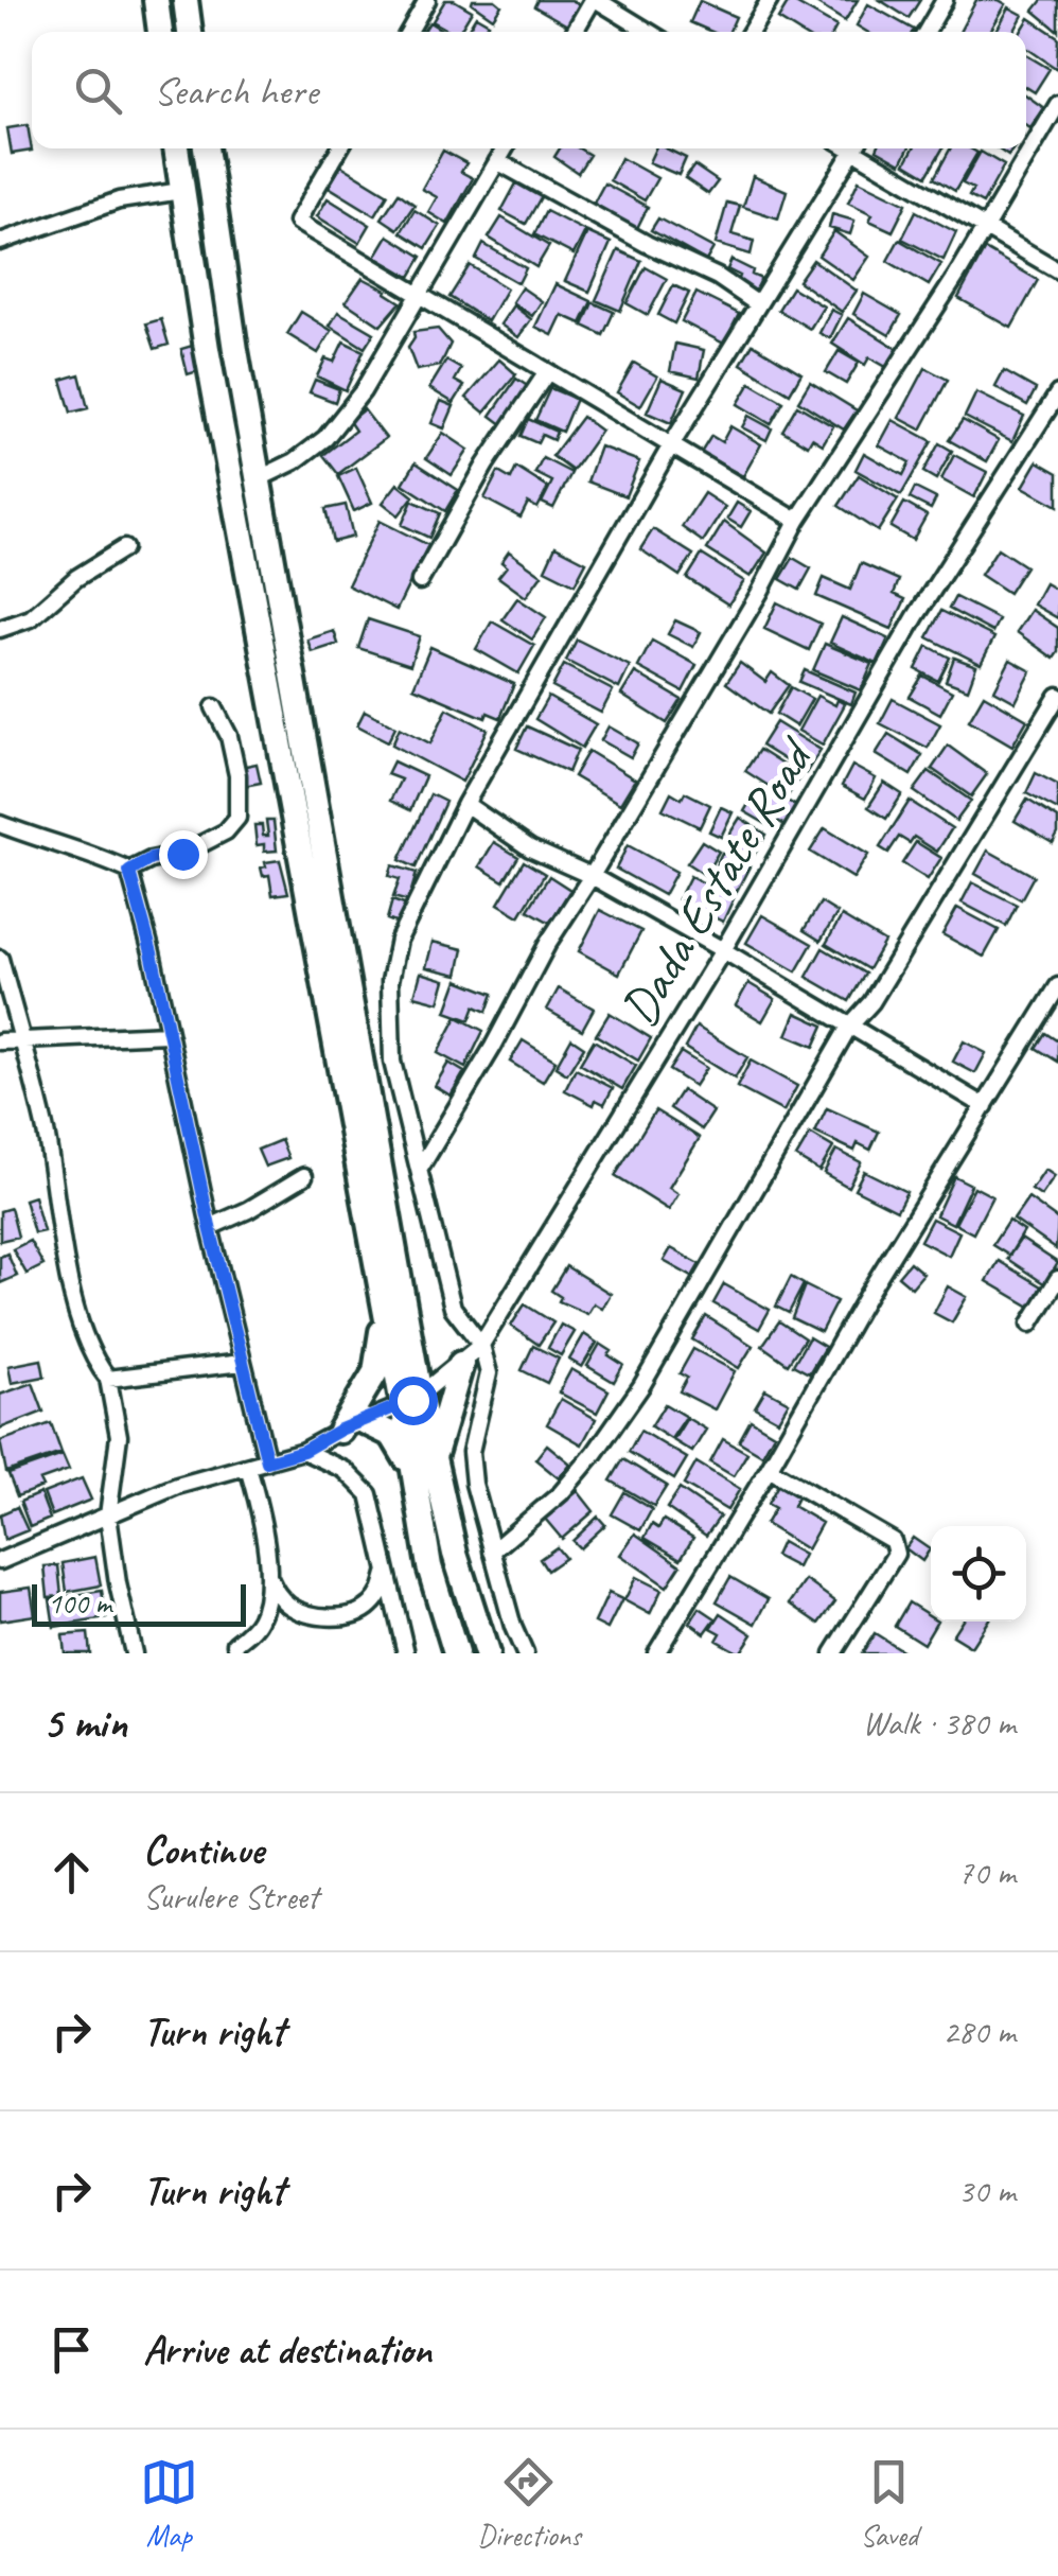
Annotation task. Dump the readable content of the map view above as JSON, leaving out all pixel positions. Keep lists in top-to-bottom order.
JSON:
{
  "streets": {
    "street": ["Dada Estate Road"]
  },
  "scale_bar": "100 m",
  "page": {
    "search": "Search here",
    "scale": "100 m",
    "heading": ["5 min", "Walk · 380 m"],
    "list": [
      ["Continue", "Surulere Street", "70 m"],
      ["Turn right", "280 m"],
      ["Turn right", "30 m"],
      "Arrive at destination"
    ],
    "nav": ["Map", "Directions", "Saved"]
  }
}
